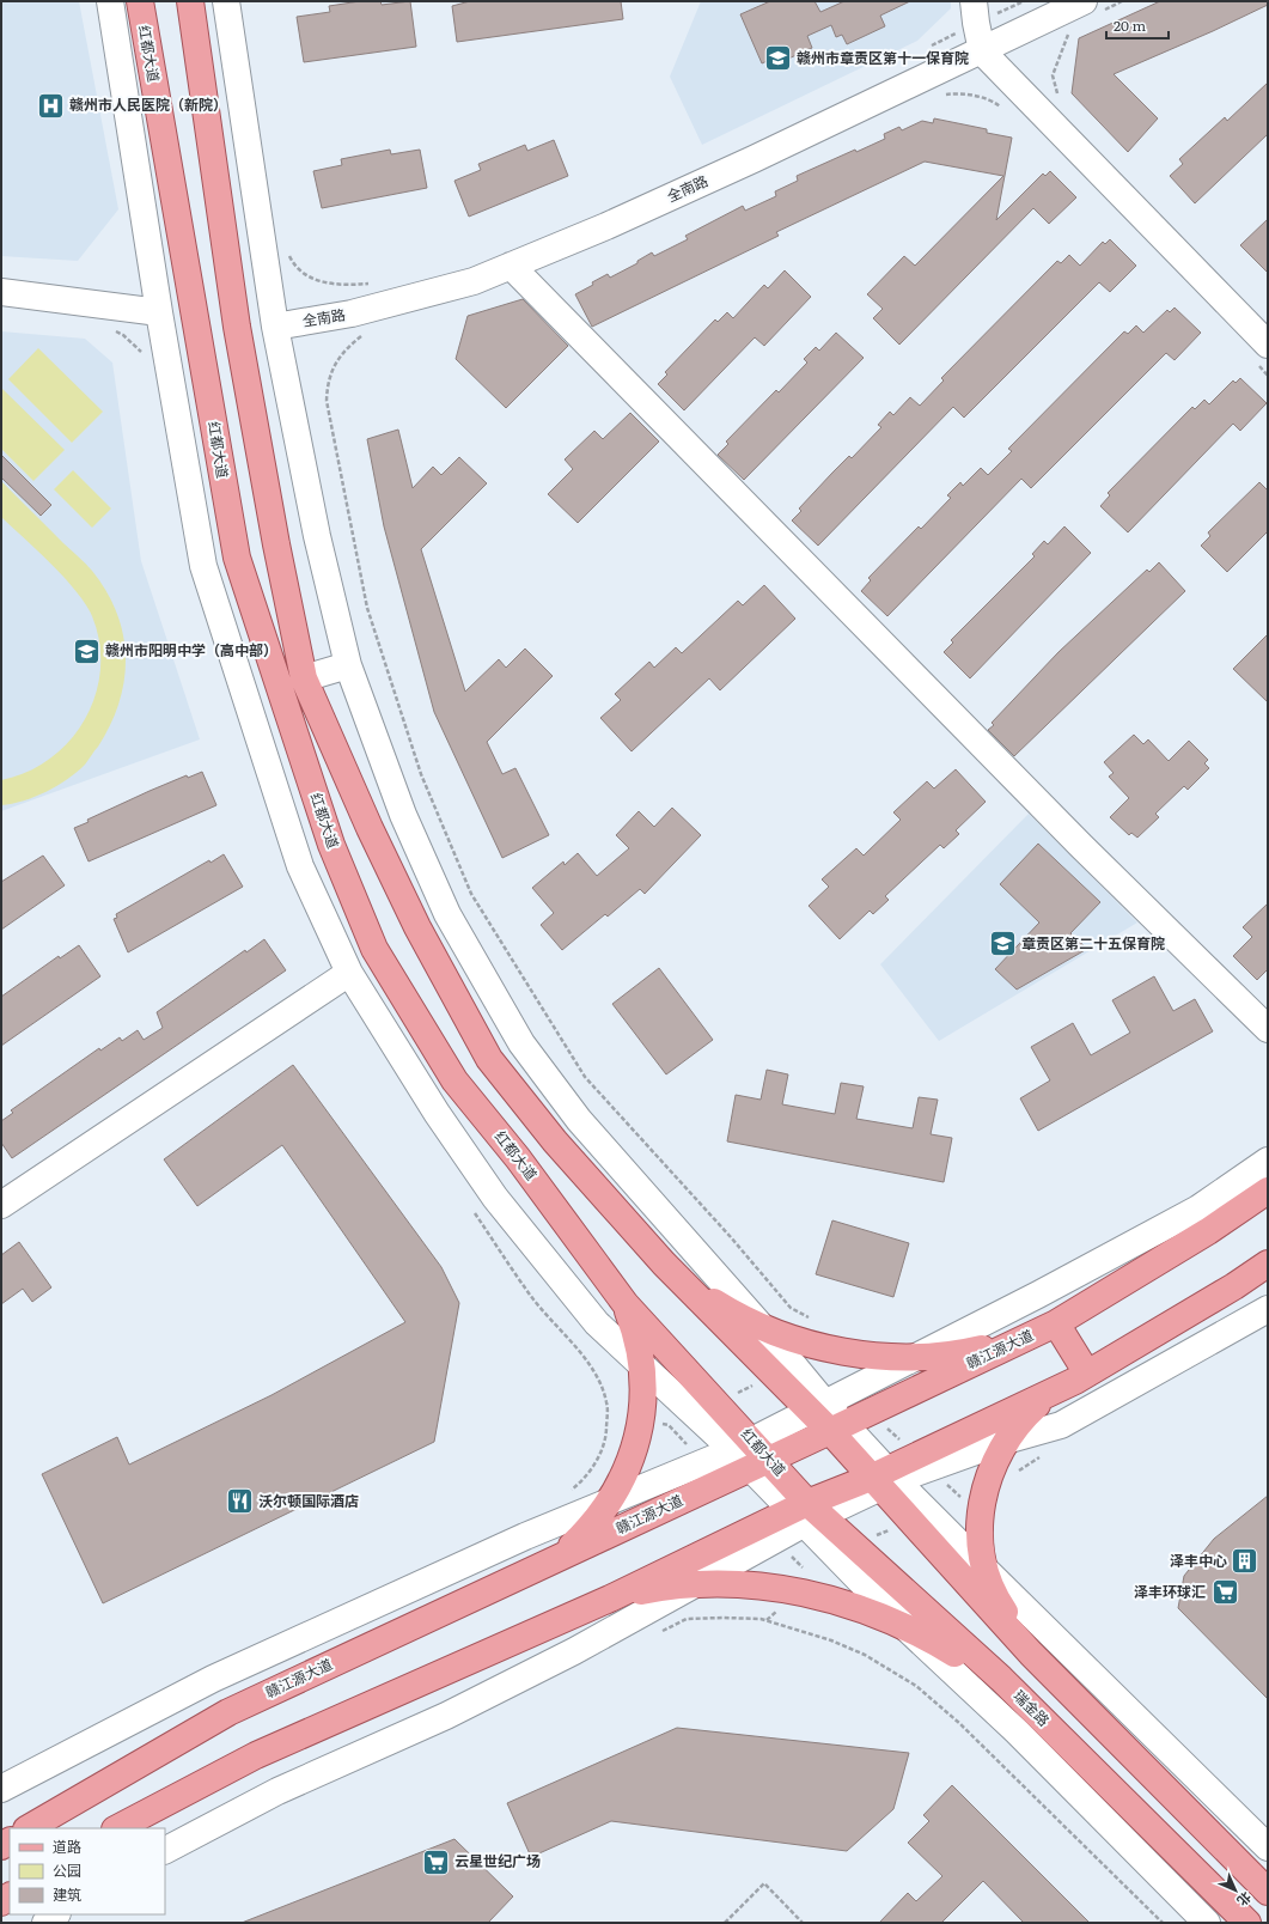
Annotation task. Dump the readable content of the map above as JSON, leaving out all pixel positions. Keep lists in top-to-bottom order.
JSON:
{
  "streets": {
    "main road": ["红都大道", "赣江源大道", "瑞金路"],
    "street": ["全南路"]
  },
  "crossings": [
    ["红都大道", "赣江源大道"],
    ["红都大道", "瑞金路"]
  ],
  "places": {
    "school or university": ["赣州市章贡区第十一保育院", "赣州市阳明中学（高中部）", "章贡区第二十五保育院"],
    "hospital": ["赣州市人民医院（新院）"],
    "restaurant": ["沃尔顿国际酒店"],
    "building": ["泽丰中心"],
    "supermarket": ["泽丰环球汇", "云星世纪广场"]
  },
  "legend": ["道路", "公园", "建筑"],
  "scale_bar": "20 m",
  "north": "bottom right"
}
